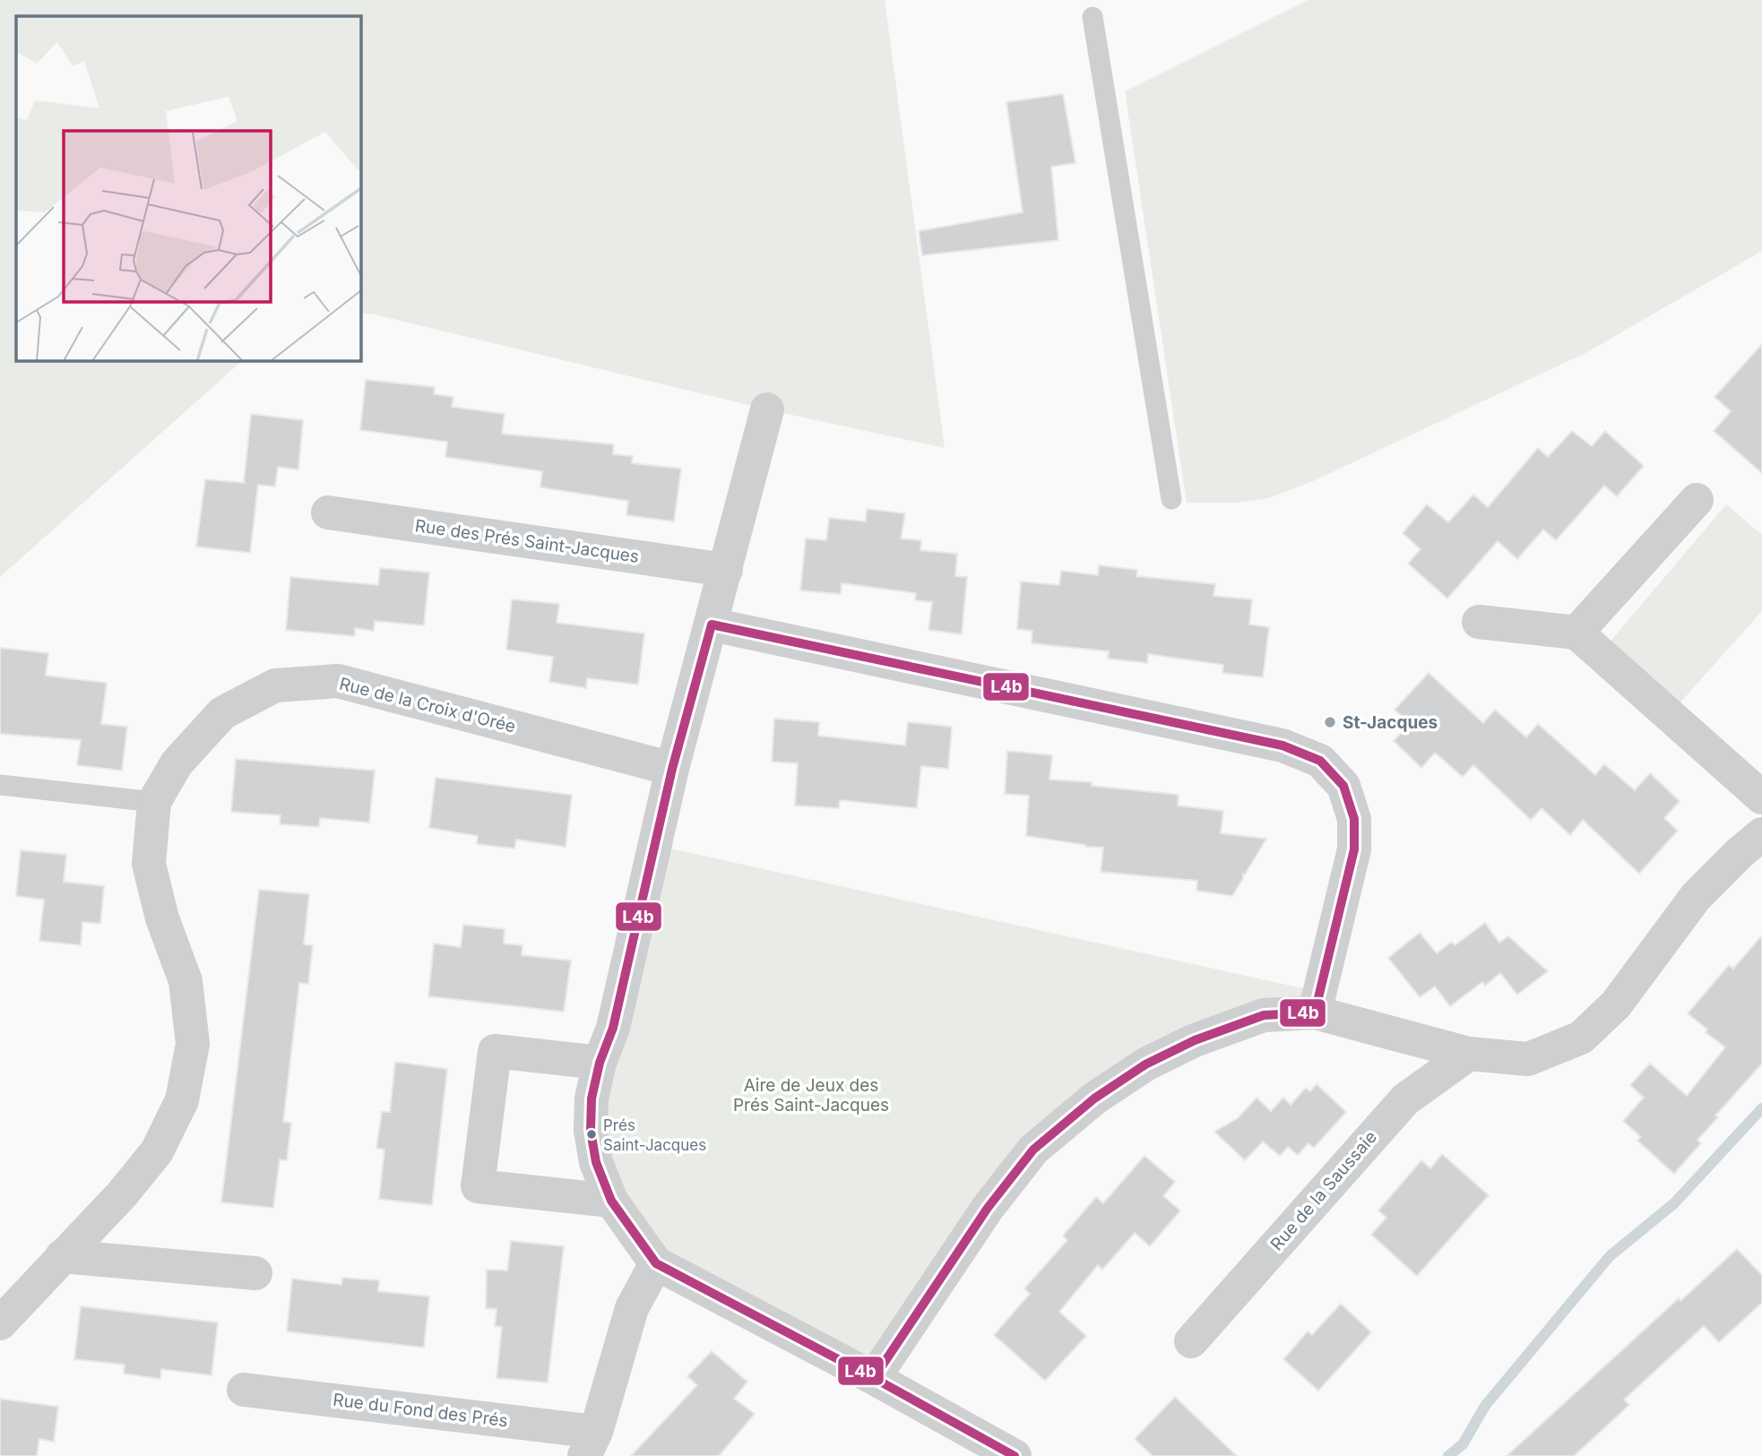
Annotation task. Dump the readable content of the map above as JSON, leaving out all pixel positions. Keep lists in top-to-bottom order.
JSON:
{
  "streets": {
    "street": [
      "Rue des Prés Saint-Jacques",
      "Rue de la Croix d'Orée",
      "Rue de la Saussaie",
      "Rue du Fond des Prés"
    ]
  },
  "parks": ["Aire de Jeux des Prés Saint-Jacques"],
  "places": ["St-Jacques", "Prés Saint-Jacques"],
  "lines": ["transit line L4b"]
}
